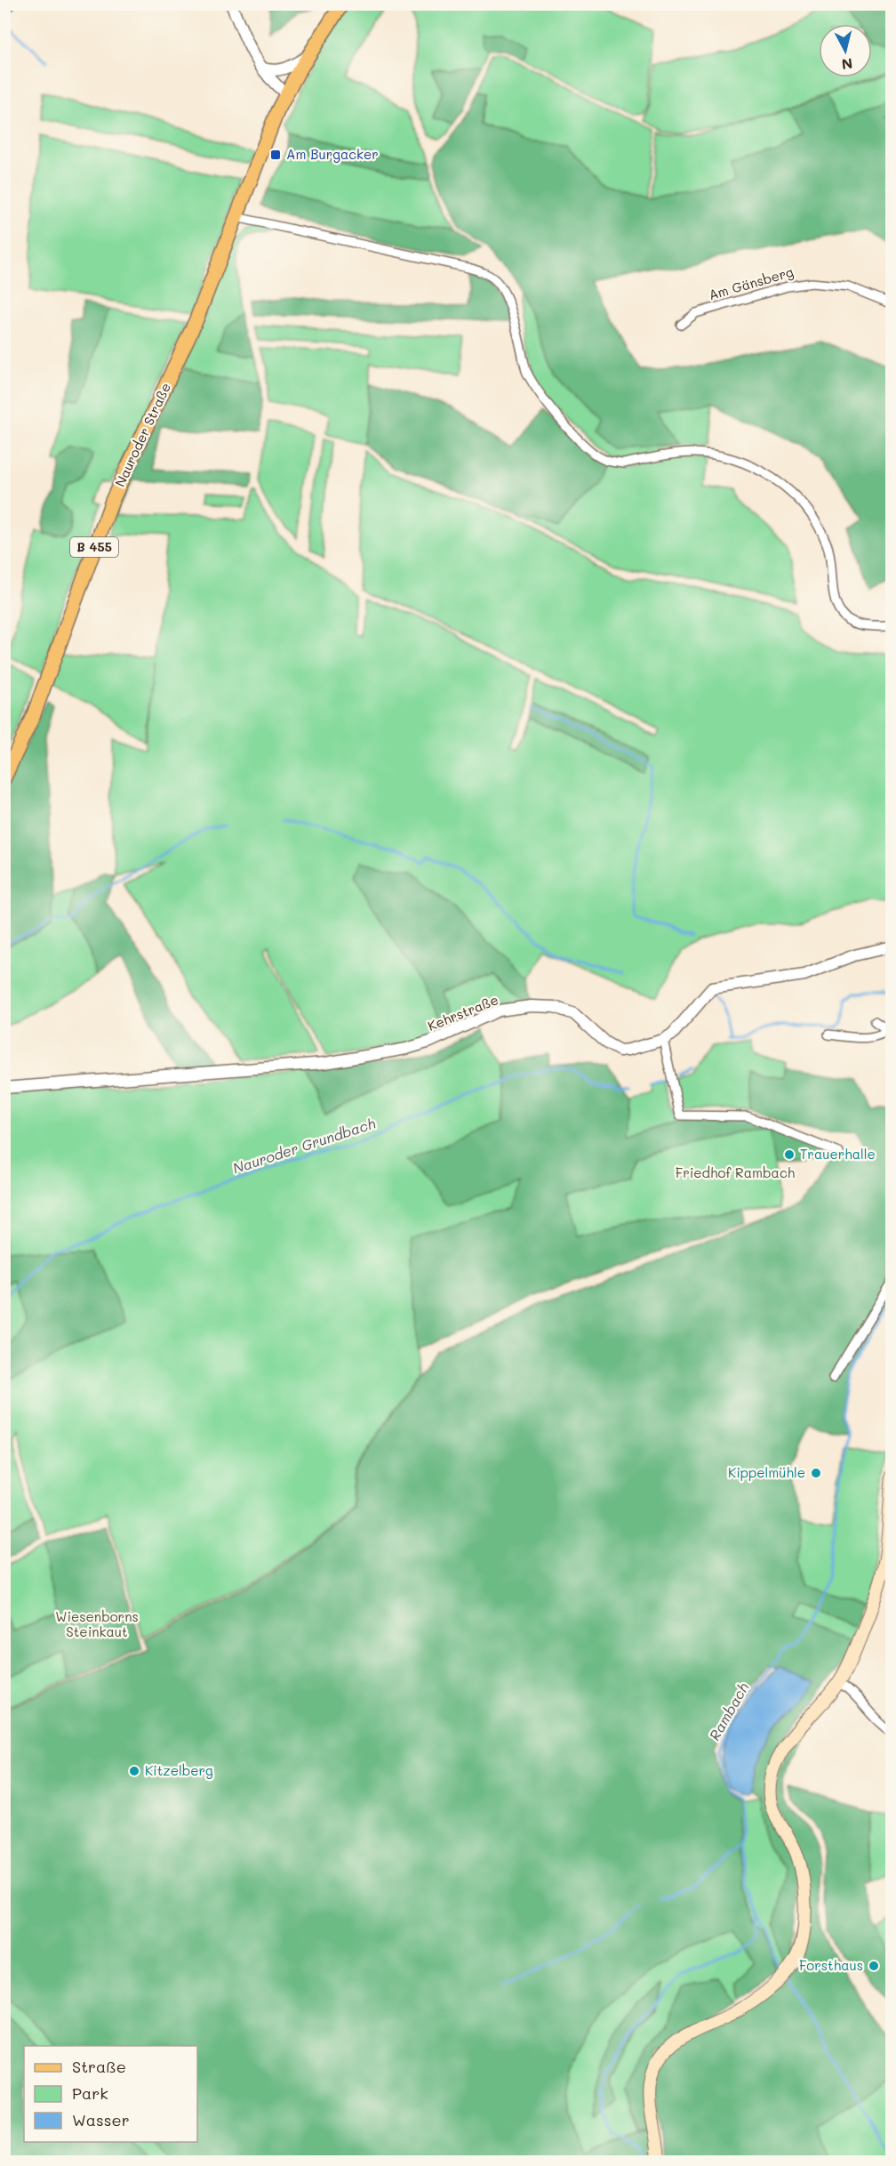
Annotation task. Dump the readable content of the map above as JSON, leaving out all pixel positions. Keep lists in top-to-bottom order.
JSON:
{
  "streets": {
    "main road": ["Nauroder Straße", "B 455"],
    "street": ["Am Gänsberg", "Kehrstraße"]
  },
  "crossings": [
    ["Nauroder Straße", "B 455"]
  ],
  "water": ["Nauroder Grundbach", "Rambach"],
  "parks": ["Friedhof Rambach", "Wiesenborns Steinkaut"],
  "places": {
    "transit": ["Am Burgacker"],
    "other": [
      "Trauerhalle",
      "Kippelmühle",
      "Kitzelberg",
      "Forsthaus"
    ]
  },
  "legend": ["Straße", "Park", "Wasser"],
  "north": "bottom"
}
